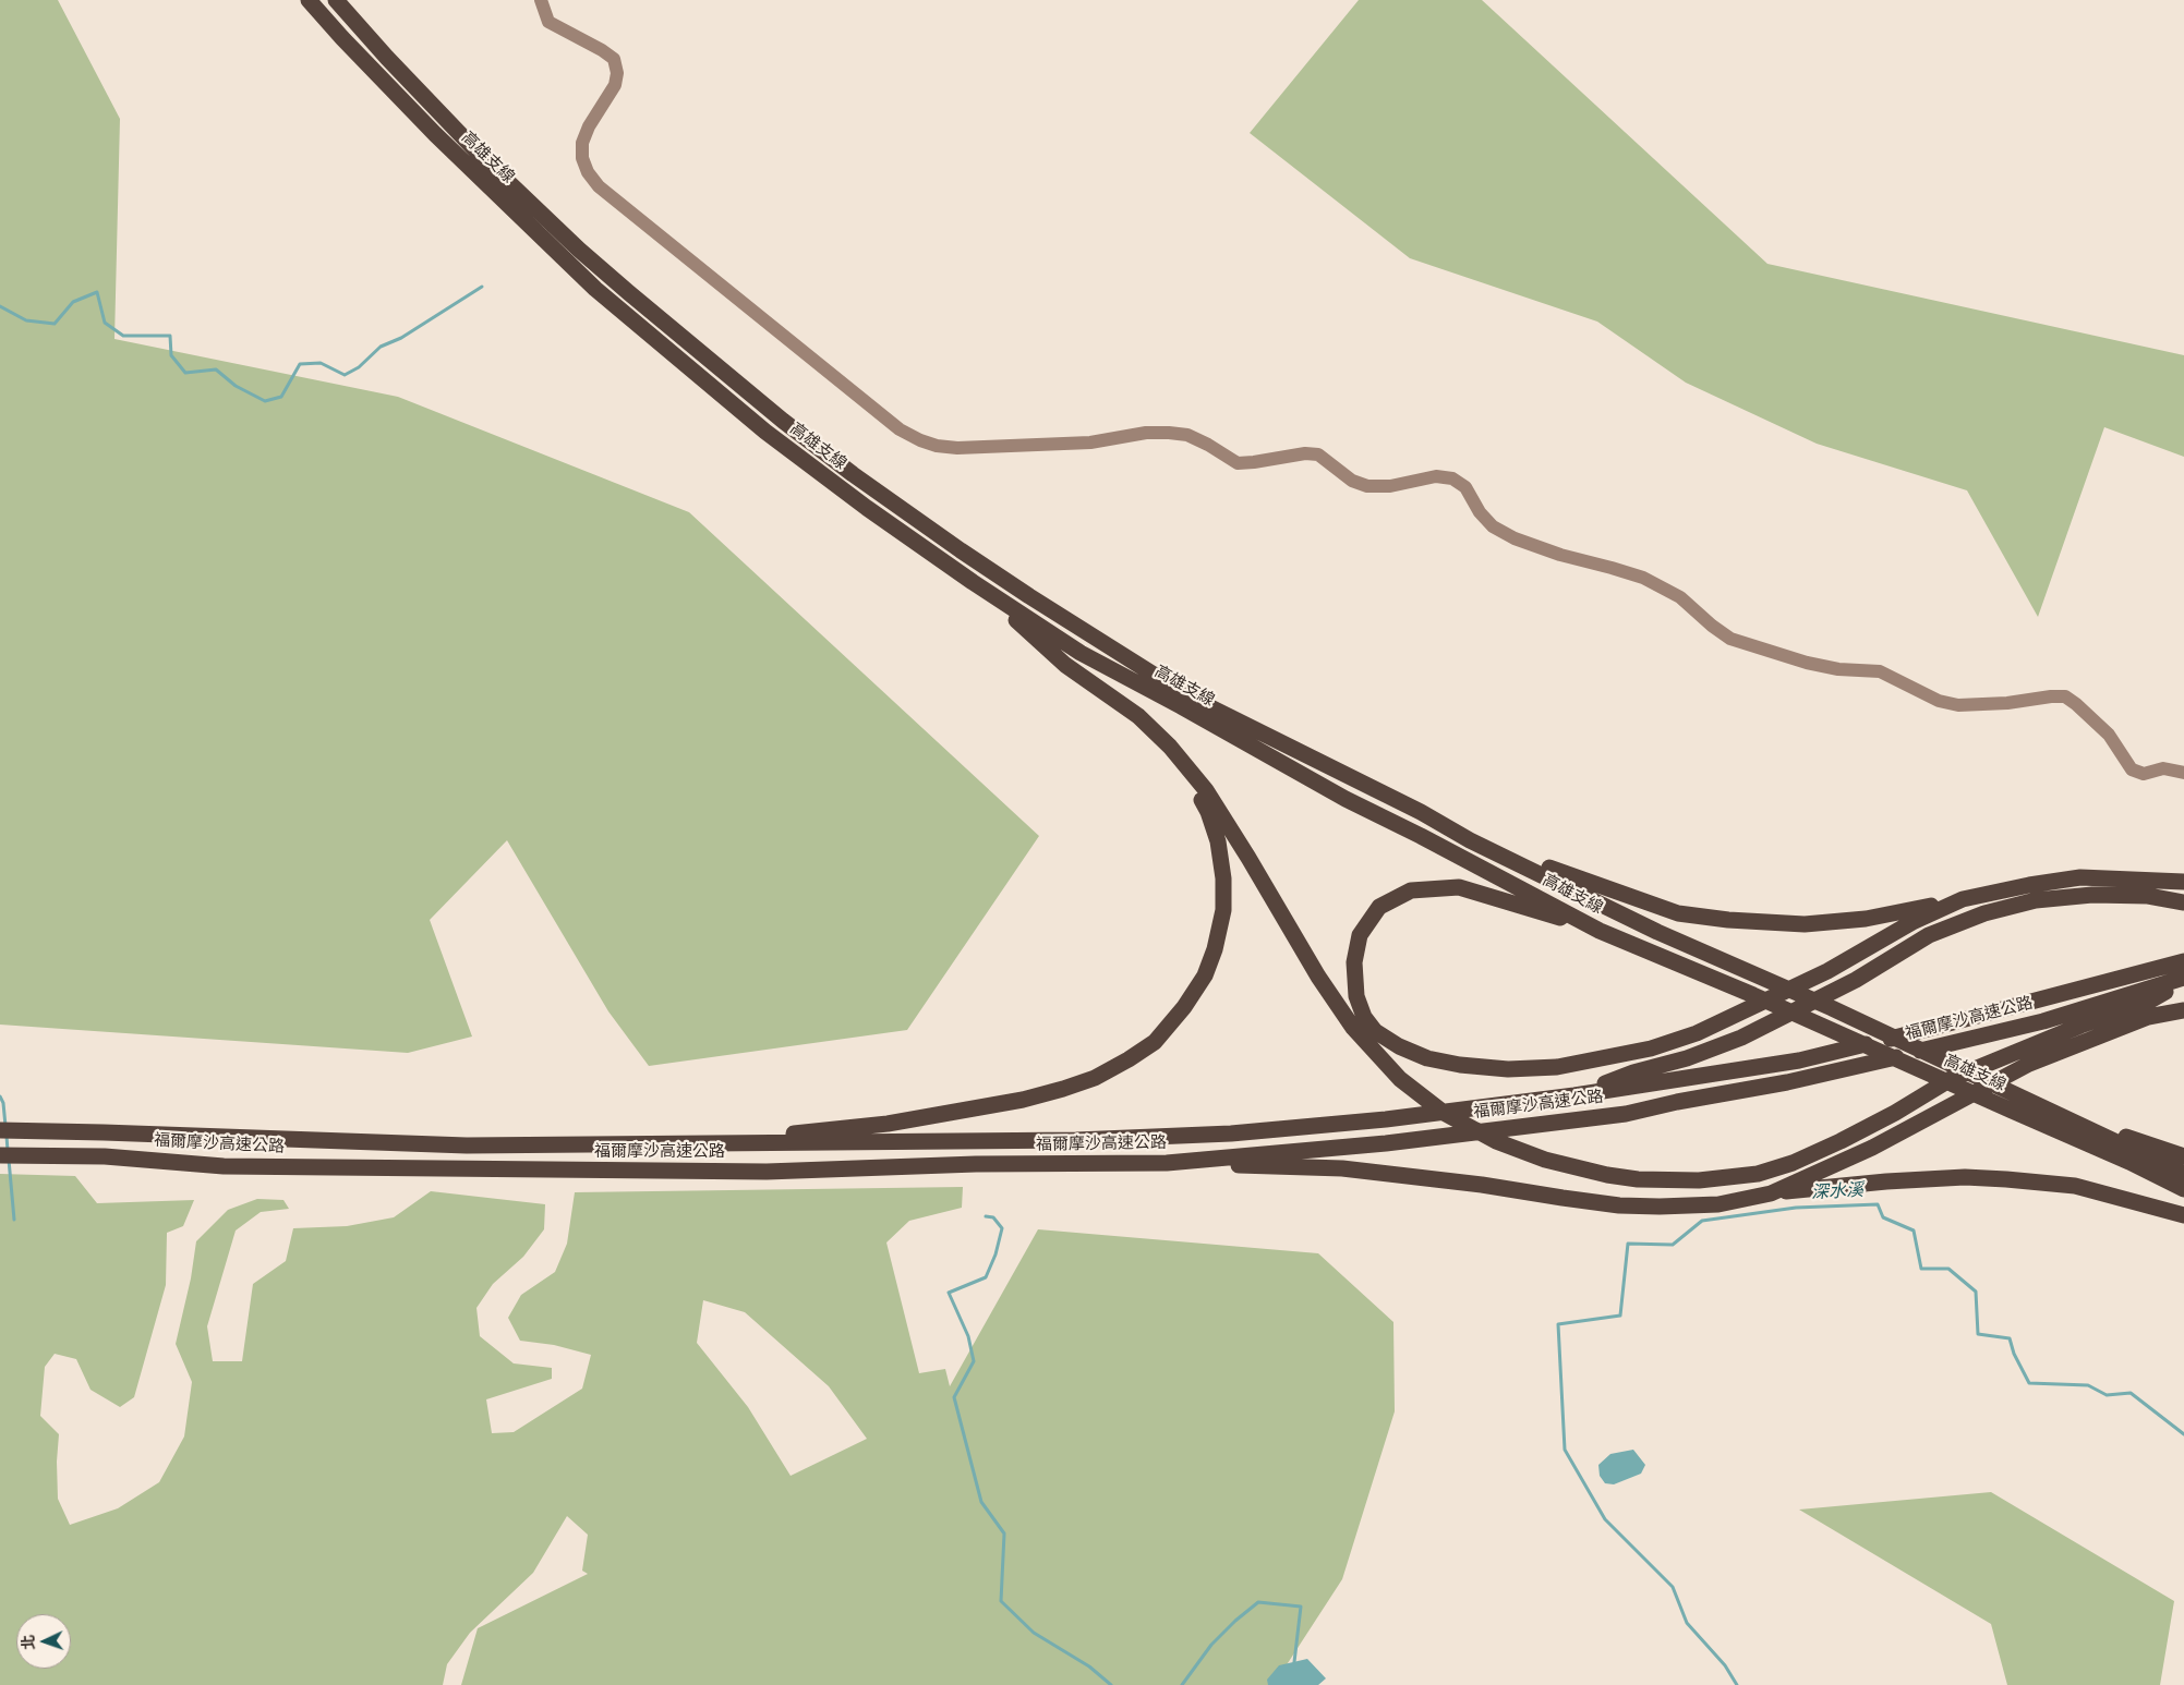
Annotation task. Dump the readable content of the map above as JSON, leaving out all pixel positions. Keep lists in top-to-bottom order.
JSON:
{
  "streets": {
    "highway": ["高雄支線", "福爾摩沙高速公路"]
  },
  "water": ["深水溪"],
  "north": "left"
}
